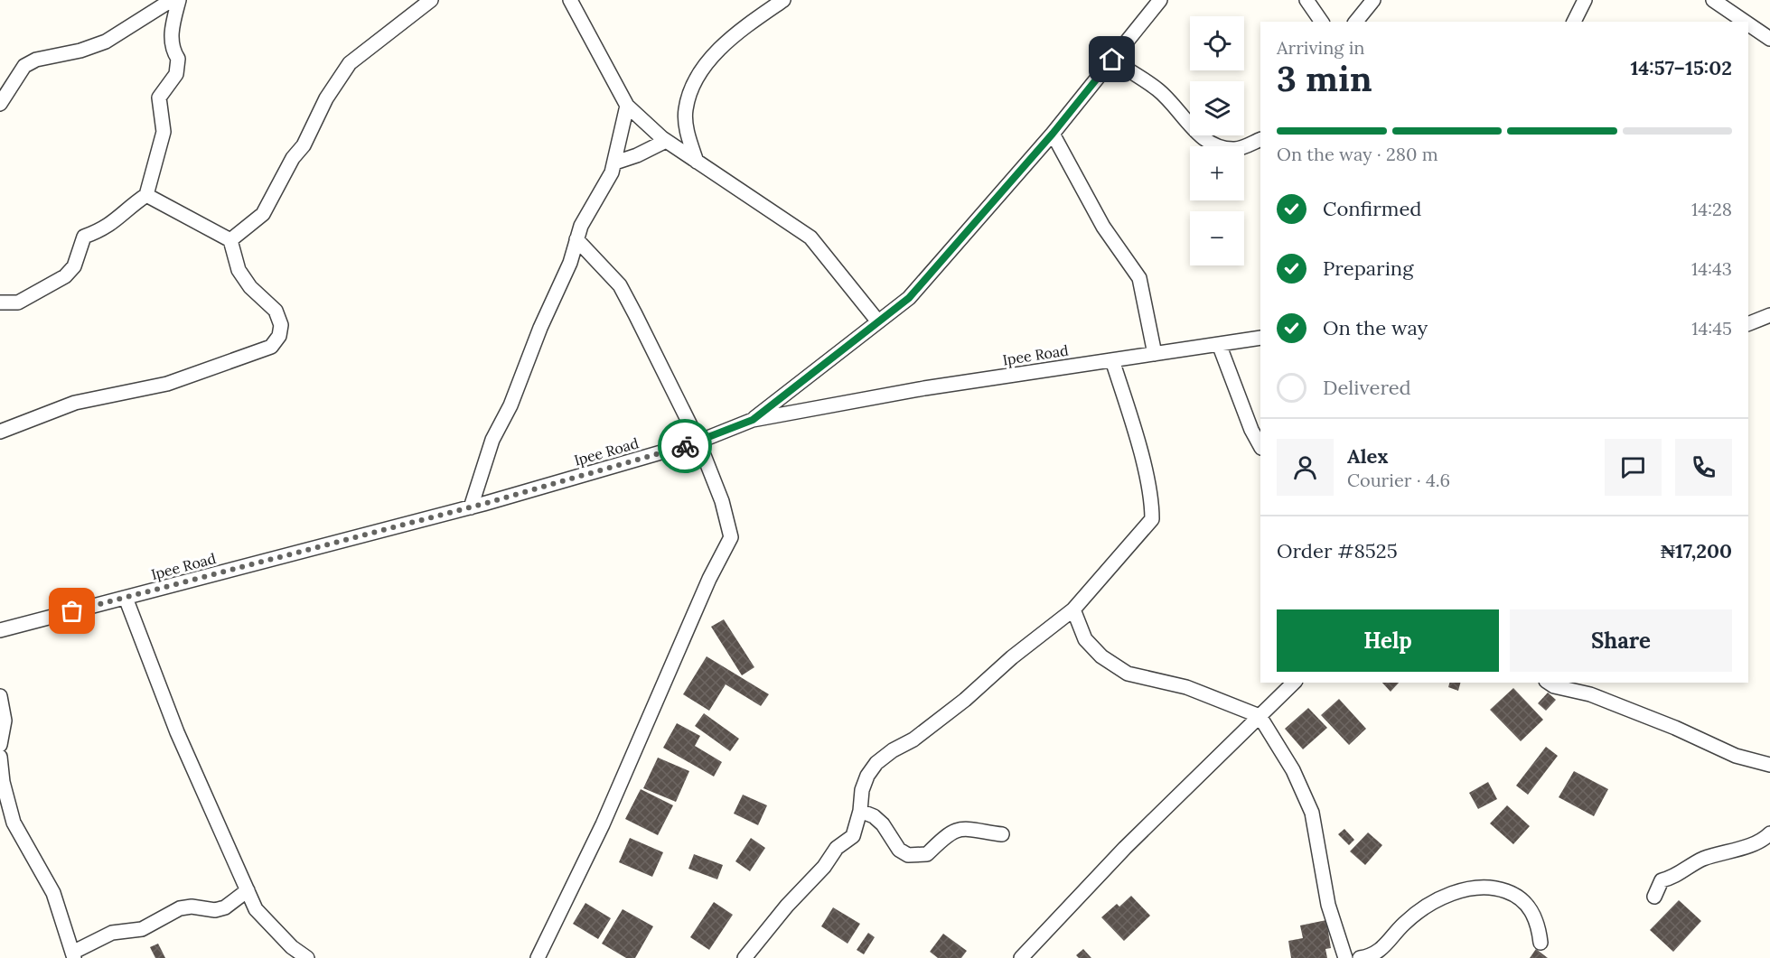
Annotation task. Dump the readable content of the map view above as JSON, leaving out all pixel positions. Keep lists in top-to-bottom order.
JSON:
{
  "streets": {
    "street": ["Ipee Road"]
  },
  "page": {
    "map_buttons": ["+", "−"],
    "heading": ["3 min", "Arriving in", "14:57–15:02"],
    "panel": [
      "Alex",
      "Courier · 4.6",
      "Order #8525",
      "₦17,200"
    ],
    "bar": "On the way · 280 m",
    "list": [
      ["Confirmed", "14:28"],
      ["Preparing", "14:43"],
      ["On the way", "14:45"],
      "Delivered"
    ],
    "buttons": ["Help", "Share"]
  }
}
